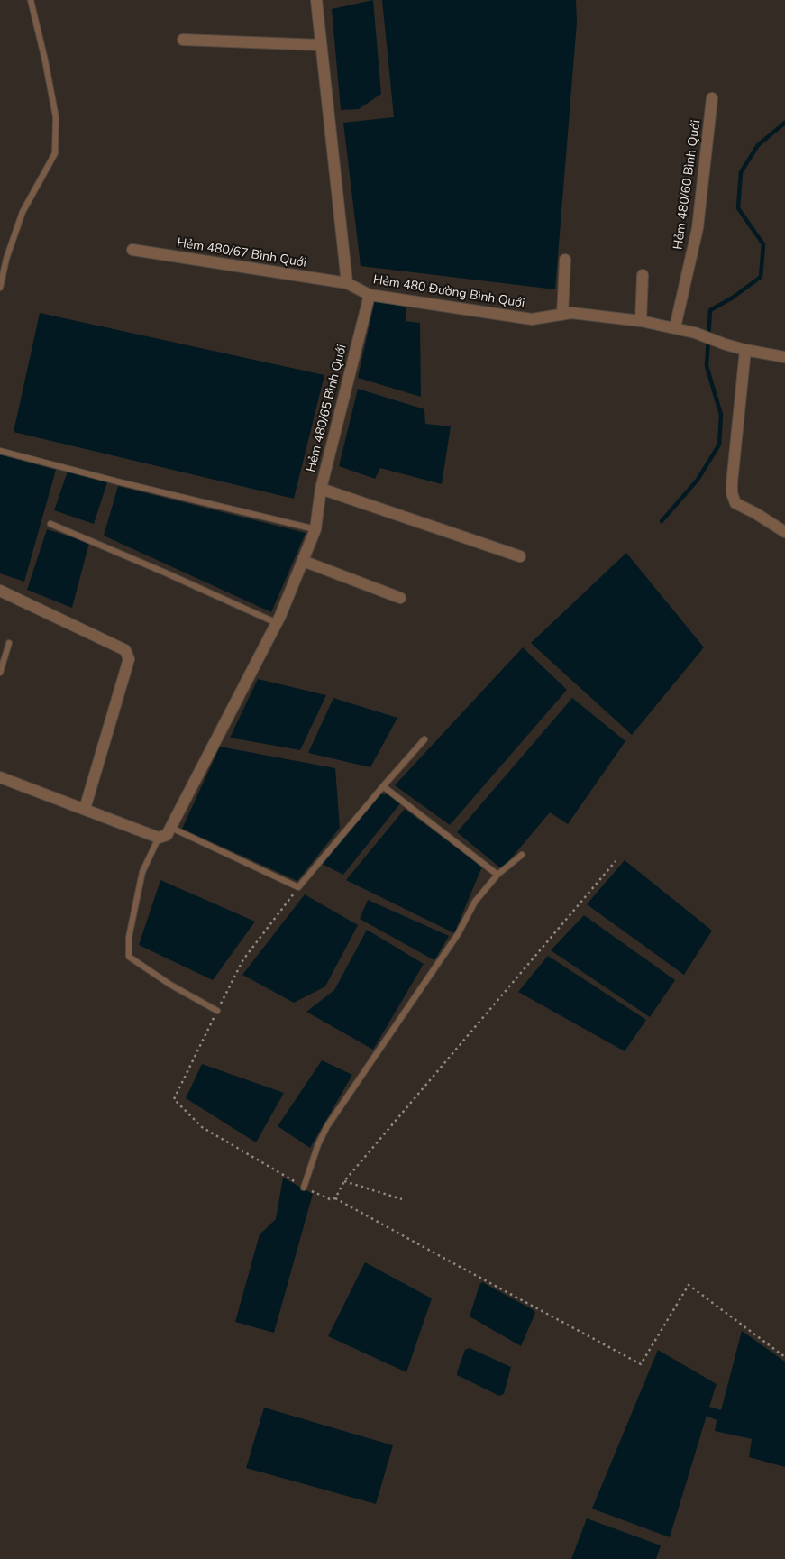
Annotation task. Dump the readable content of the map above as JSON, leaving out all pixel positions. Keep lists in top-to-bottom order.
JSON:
{
  "streets": {
    "street": [
      "Hẻm 480/60 Bình Quới",
      "Hẻm 480/67 Bình Quới",
      "Hẻm 480 Đường Bình Quới",
      "Hẻm 480/65 Bình Quới"
    ]
  },
  "crossings": [
    ["Hẻm 480/60 Bình Quới", "Hẻm 480 Đường Bình Quới"],
    ["Hẻm 480/67 Bình Quới", "Hẻm 480 Đường Bình Quới"],
    ["Hẻm 480 Đường Bình Quới", "Hẻm 480/65 Bình Quới"]
  ]
}
